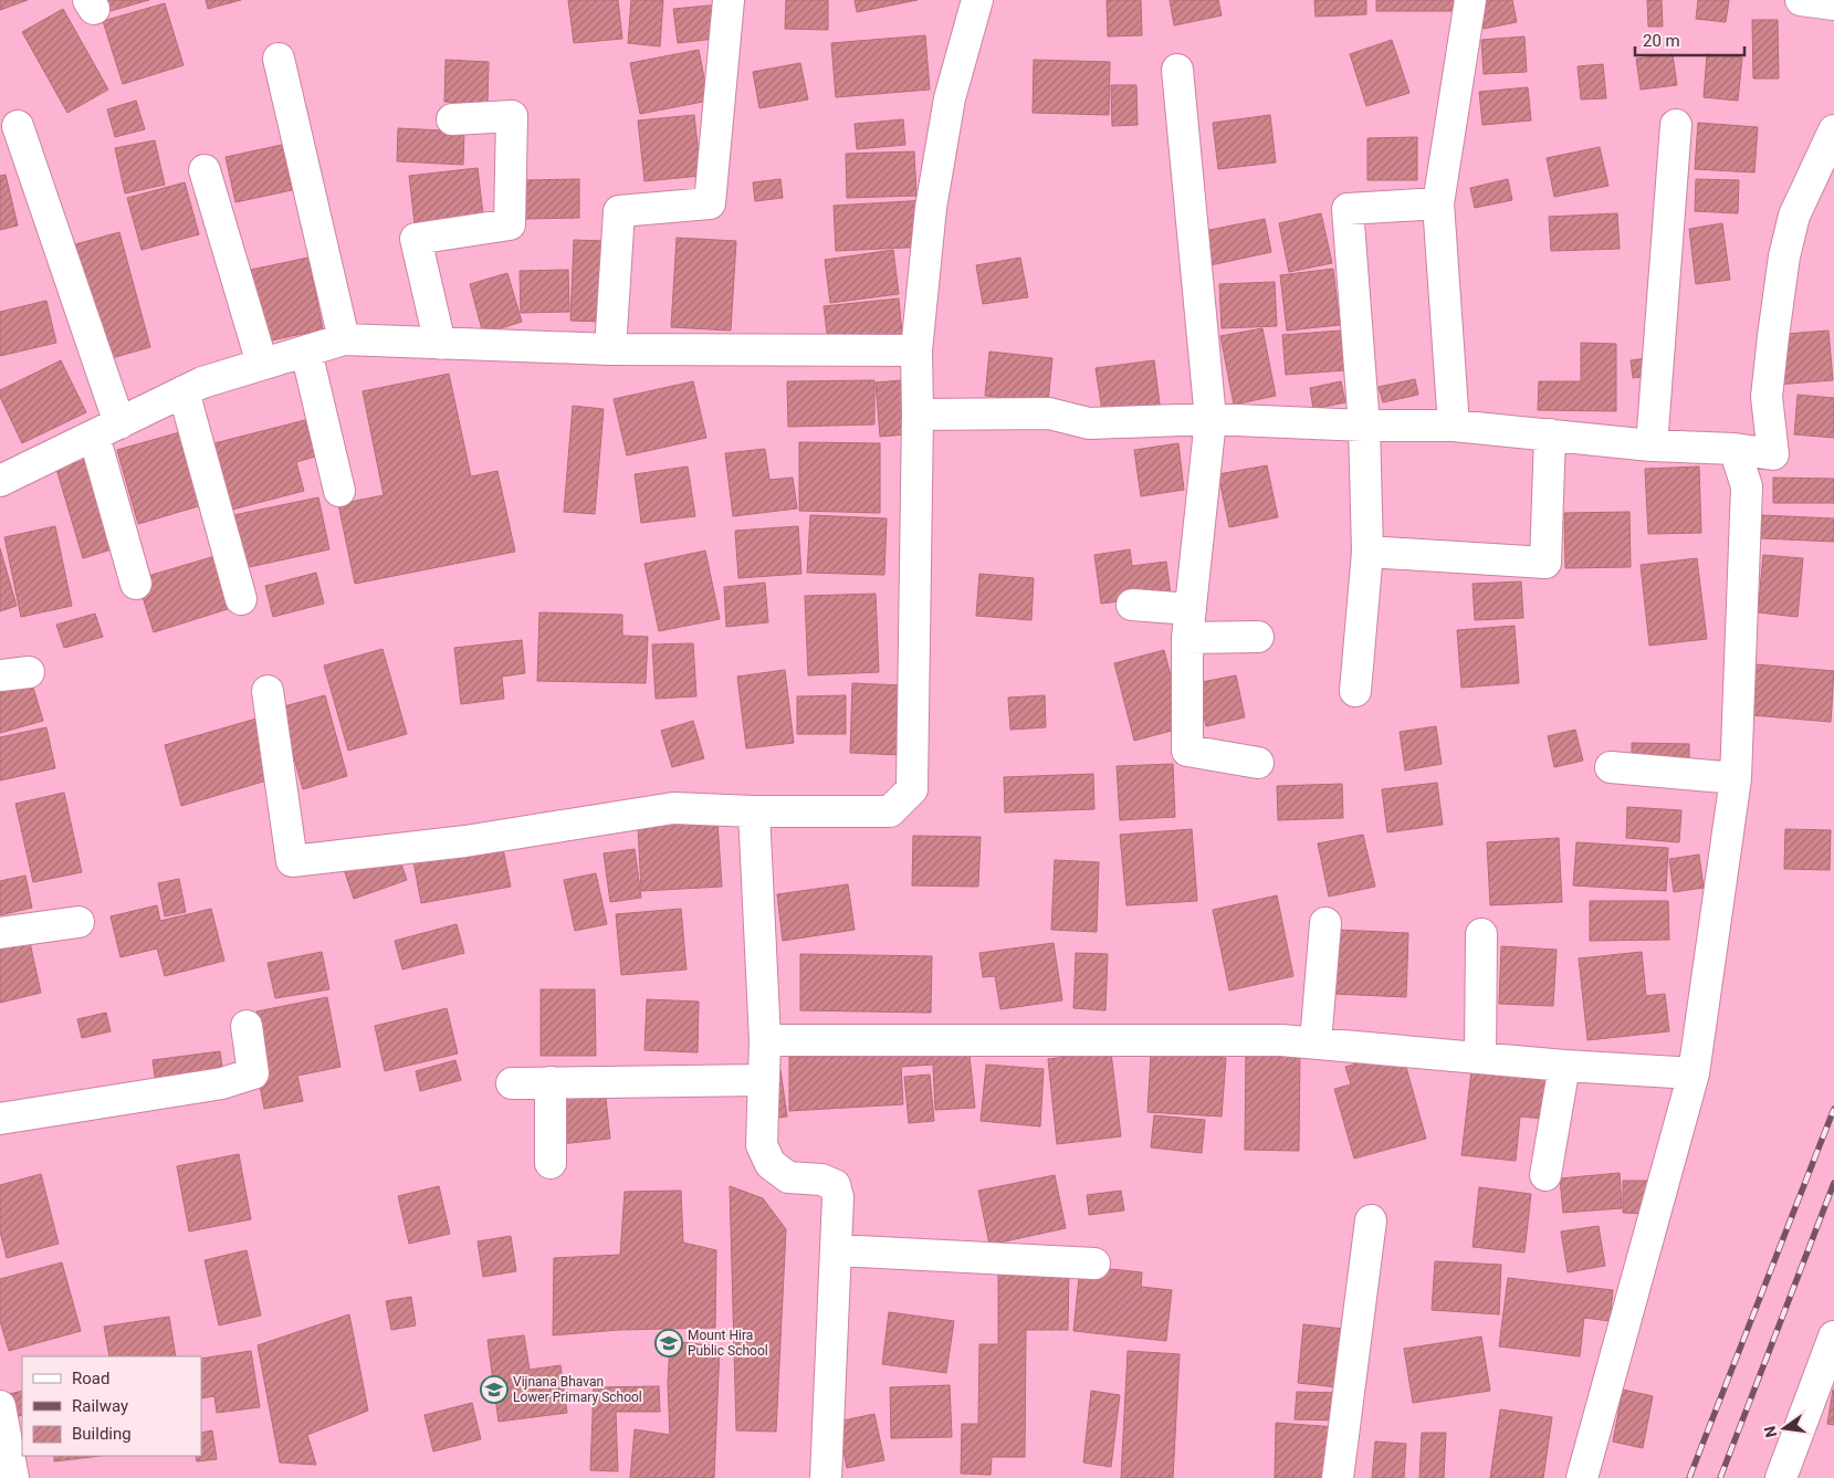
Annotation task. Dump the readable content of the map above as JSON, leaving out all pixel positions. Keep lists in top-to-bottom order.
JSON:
{
  "places": {
    "school or university": ["Mount Hira Public School", "Vijnana Bhavan Lower Primary School"]
  },
  "legend": ["Road", "Railway", "Building"],
  "scale_bar": "20 m",
  "north": "left"
}
